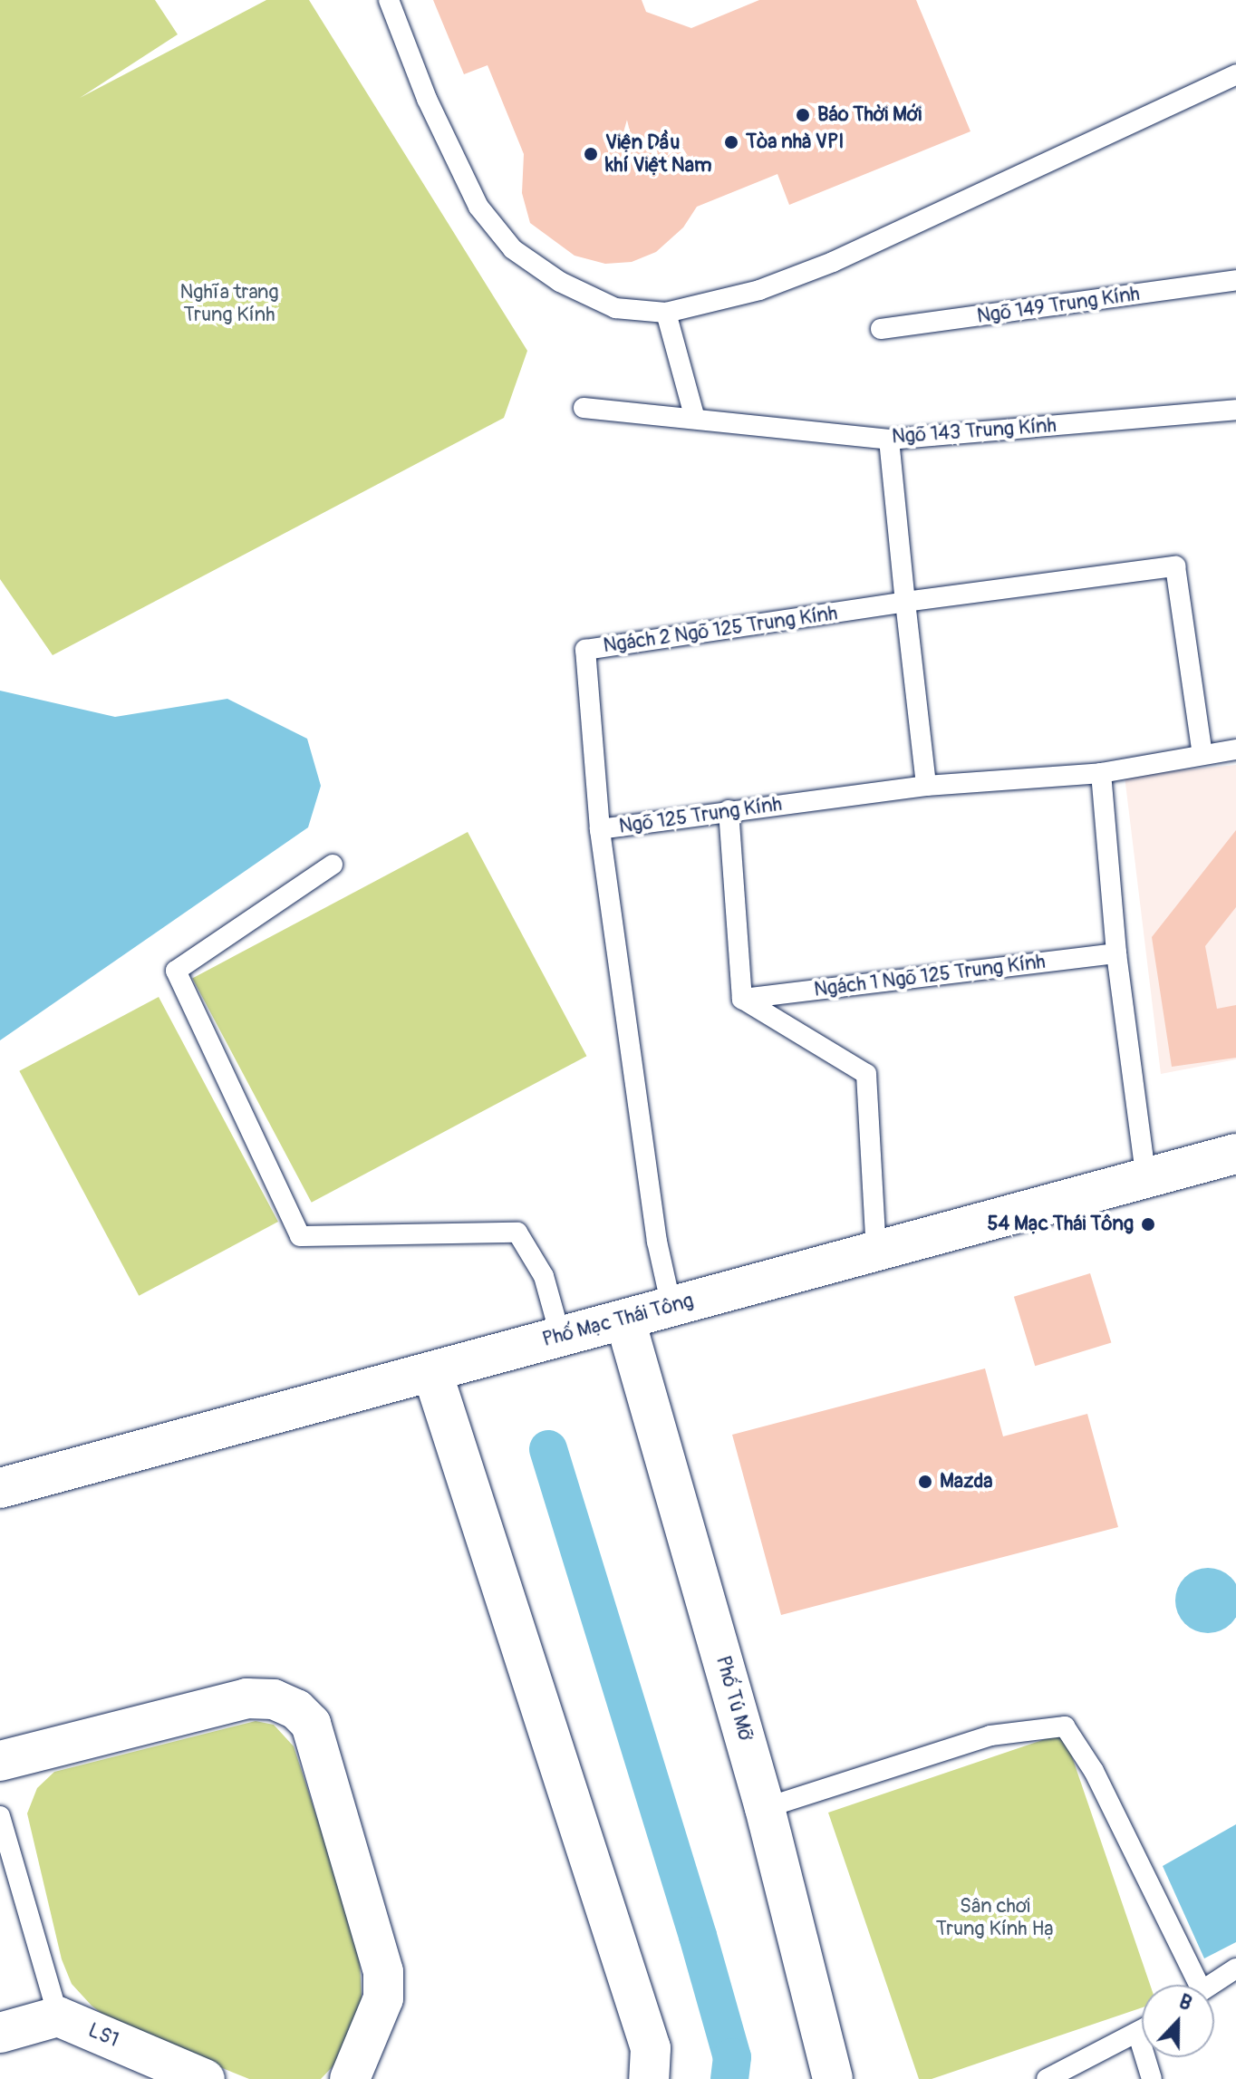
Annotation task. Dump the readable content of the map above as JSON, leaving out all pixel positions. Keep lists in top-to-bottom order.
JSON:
{
  "streets": {
    "street": ["Phố Mạc Thái Tông", "Phố Tú Mỡ", "LS1"],
    "lane": [
      "Ngõ 149 Trung Kính",
      "Ngõ 143 Trung Kính",
      "Ngách 2 Ngõ 125 Trung Kính",
      "Ngõ 125 Trung Kính",
      "Ngách 1 Ngõ 125 Trung Kính"
    ]
  },
  "crossings": [
    ["Ngách 2 Ngõ 125 Trung Kính", "Ngõ 125 Trung Kính"],
    ["Ngõ 125 Trung Kính", "Phố Mạc Thái Tông"],
    ["Phố Mạc Thái Tông", "Phố Tú Mỡ"]
  ],
  "parks": ["Nghĩa trang Trung Kính", "Sân chơi Trung Kính Hạ"],
  "places": [
    "Báo Thời Mới",
    "Tòa nhà VPI",
    "Viện Dầu khí Việt Nam",
    "54 Mạc Thái Tông",
    "Mazda"
  ],
  "north": "top"
}
